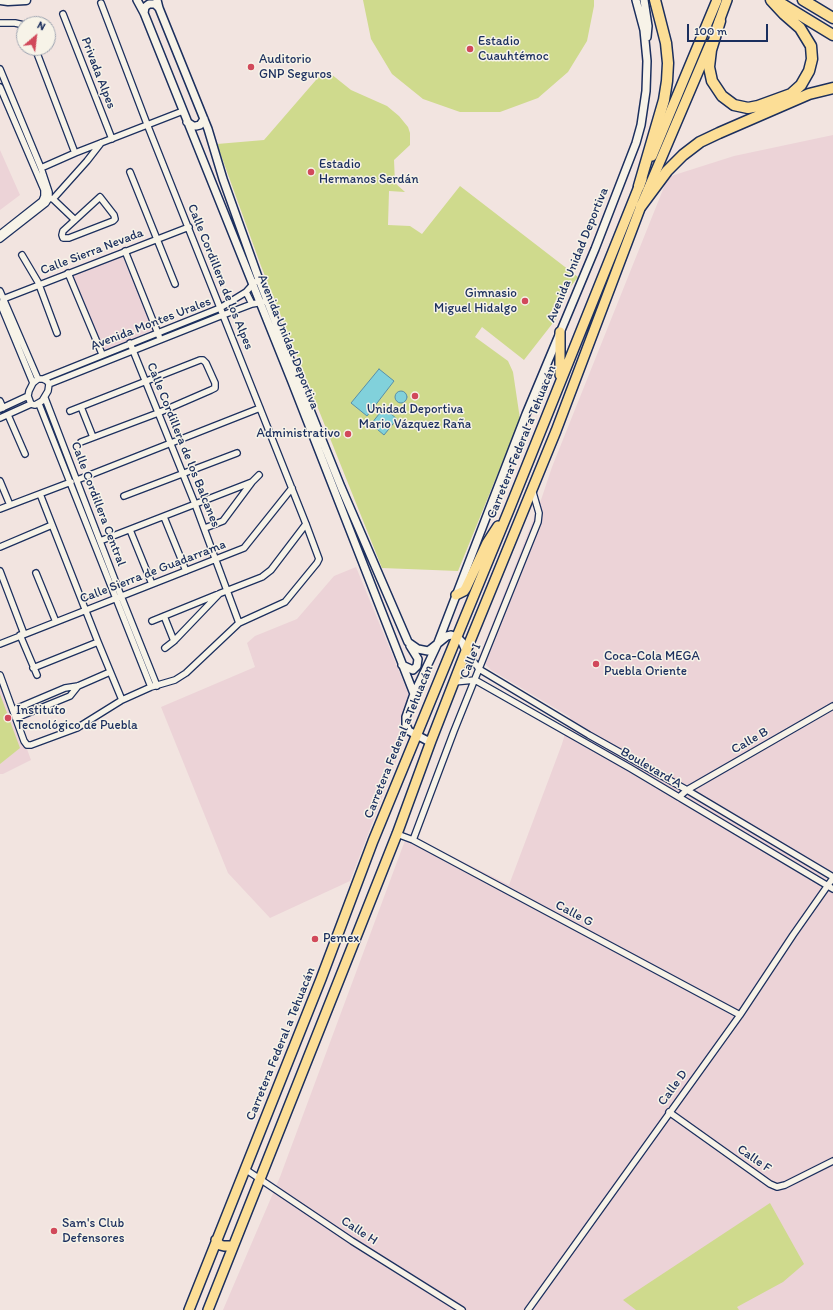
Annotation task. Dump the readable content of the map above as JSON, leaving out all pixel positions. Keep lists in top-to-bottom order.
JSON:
{
  "streets": {
    "main road": ["Carretera Federal a Tehuacán"],
    "street": [
      "Privada Alpes",
      "Calle Sierra Nevada",
      "Avenida Unidad Deportiva",
      "Calle Cordillera de los Alpes",
      "Avenida Montes Urales",
      "Calle Cordillera de los Balcanes",
      "Calle Cordillera Central",
      "Calle Sierra de Guadarrama",
      "Calle I",
      "Calle B",
      "Boulevard A",
      "Calle G",
      "Calle D",
      "Calle F",
      "Calle H"
    ]
  },
  "crossings": [
    ["Calle Sierra Nevada", "Calle Cordillera de los Alpes"],
    ["Avenida Unidad Deportiva", "Avenida Montes Urales"],
    ["Avenida Unidad Deportiva", "Carretera Federal a Tehuacán"],
    ["Calle Cordillera de los Alpes", "Avenida Montes Urales"],
    ["Calle Cordillera de los Alpes", "Calle Cordillera de los Balcanes"],
    ["Calle Cordillera de los Alpes", "Calle Sierra de Guadarrama"],
    ["Avenida Montes Urales", "Calle Cordillera de los Balcanes"],
    ["Avenida Montes Urales", "Calle Cordillera Central"],
    ["Carretera Federal a Tehuacán", "Calle I"],
    ["Carretera Federal a Tehuacán", "Boulevard A"],
    ["Carretera Federal a Tehuacán", "Calle G"],
    ["Carretera Federal a Tehuacán", "Calle H"],
    ["Calle Cordillera de los Balcanes", "Calle Sierra de Guadarrama"],
    ["Calle Cordillera Central", "Calle Sierra de Guadarrama"],
    ["Calle I", "Boulevard A"],
    ["Calle I", "Calle G"],
    ["Calle B", "Boulevard A"],
    ["Boulevard A", "Calle D"],
    ["Calle G", "Calle D"],
    ["Calle D", "Calle F"]
  ],
  "places": [
    "Estadio Cuauhtémoc",
    "Auditorio GNP Seguros",
    "Estadio Hermanos Serdán",
    "Gimnasio Miguel Hidalgo",
    "Unidad Deportiva Mario Vázquez Raña",
    "Administrativo",
    "Coca-Cola MEGA Puebla Oriente",
    "Instituto Tecnológico de Puebla",
    "Pemex",
    "Sam's Club Defensores"
  ],
  "scale_bar": "100 m",
  "north": "top right"
}
